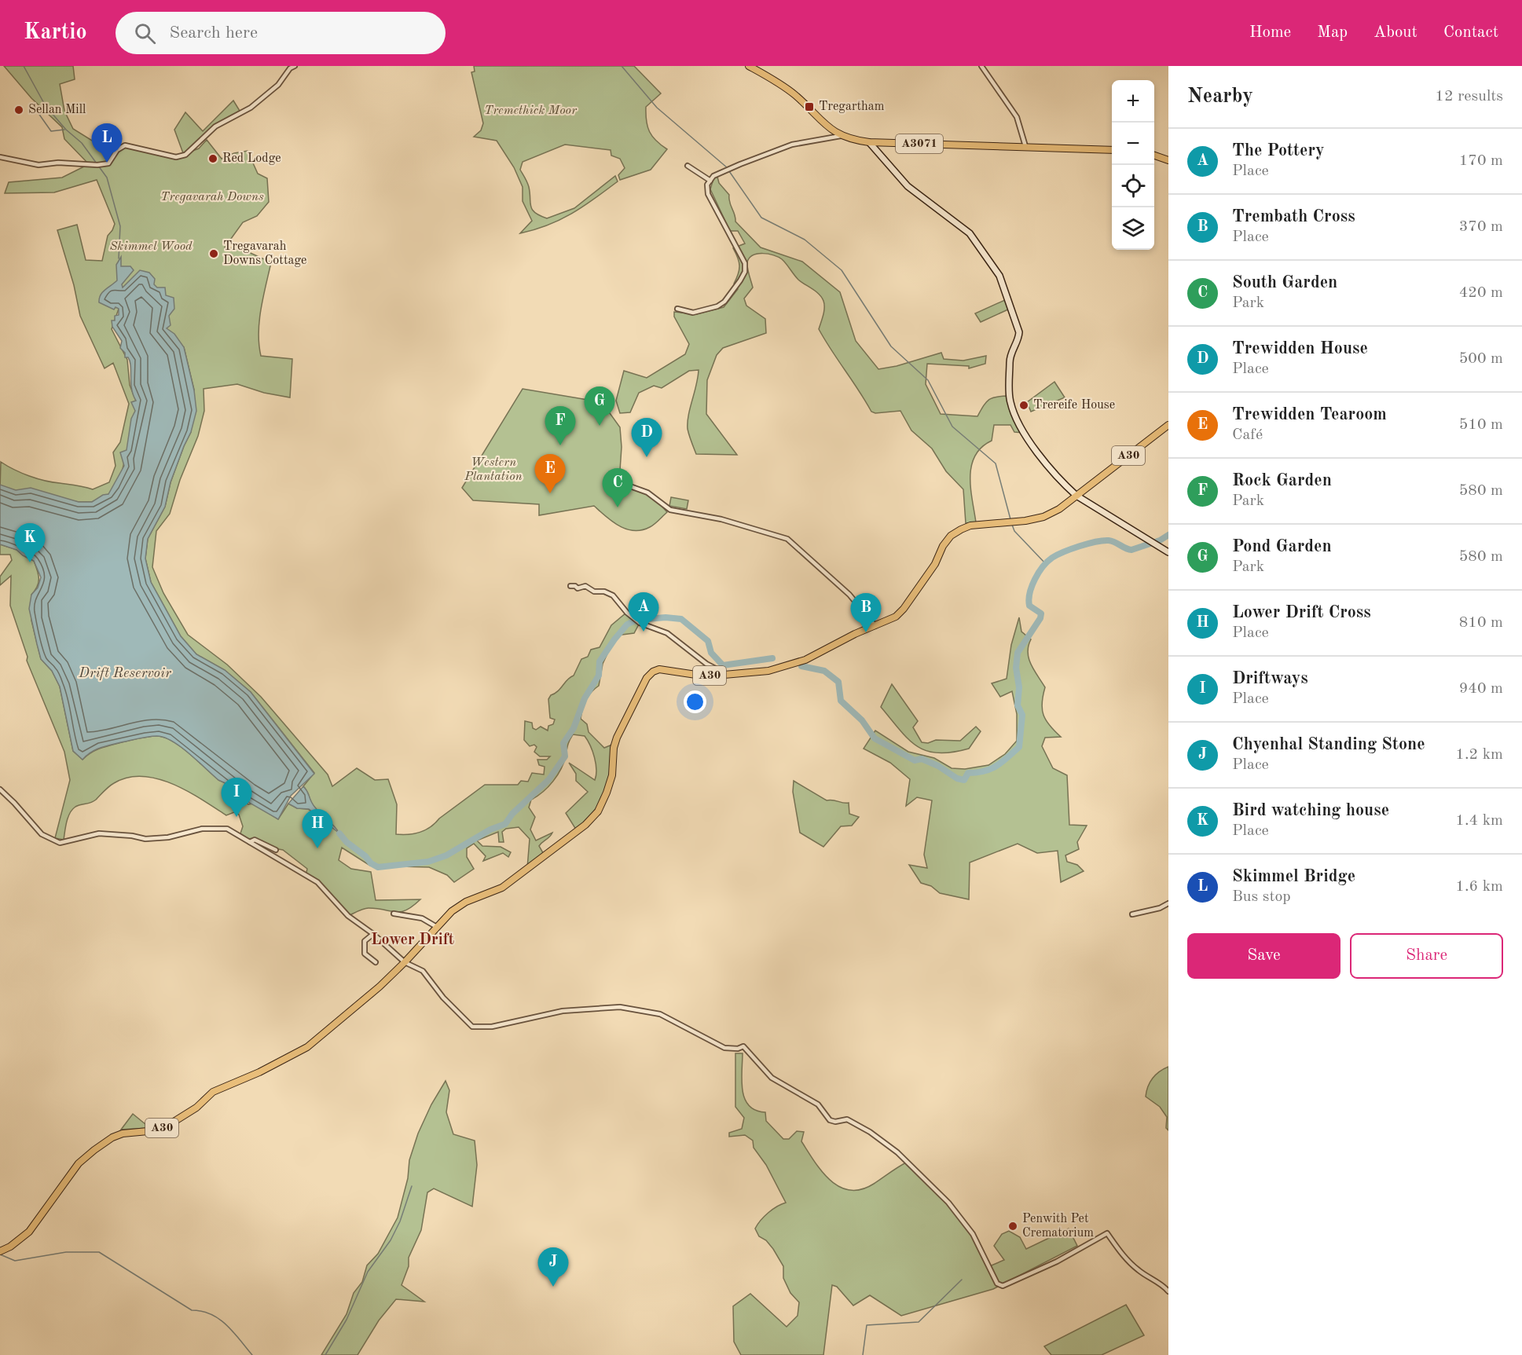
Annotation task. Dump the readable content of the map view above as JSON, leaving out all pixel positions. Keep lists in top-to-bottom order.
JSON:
{
  "streets": {
    "main road": ["A3071", "A30"]
  },
  "districts": ["Lower Drift"],
  "water": ["Drift Reservoir"],
  "parks": [
    "Tremethick Moor",
    "Tregavarah Downs",
    "Skimmel Wood",
    "Western Plantation"
  ],
  "places": {
    "transit": ["Tregartham"],
    "other": [
      "Sellan Mill",
      "Red Lodge",
      "Tregavarah Downs Cottage",
      "Trereife House",
      "Penwith Pet Crematorium"
    ]
  },
  "page": {
    "header": "Kartio",
    "search": "Search here",
    "nav": [
      "Home",
      "Map",
      "About",
      "Contact"
    ],
    "heading": ["Nearby", "12 results"],
    "map_buttons": ["+", "−"],
    "pins": [
      "L",
      "G",
      "F",
      "D",
      "E",
      "C",
      "K",
      "A",
      "B",
      "I",
      "H",
      "J"
    ],
    "list": [
      {
        "mark": "A",
        "name": "The Pottery",
        "note": "Place",
        "value": "170 m"
      },
      {
        "mark": "B",
        "name": "Trembath Cross",
        "note": "Place",
        "value": "370 m"
      },
      {
        "mark": "C",
        "name": "South Garden",
        "note": "Park",
        "value": "420 m"
      },
      {
        "mark": "D",
        "name": "Trewidden House",
        "note": "Place",
        "value": "500 m"
      },
      {
        "mark": "E",
        "name": "Trewidden Tearoom",
        "note": "Café",
        "value": "510 m"
      },
      {
        "mark": "F",
        "name": "Rock Garden",
        "note": "Park",
        "value": "580 m"
      },
      {
        "mark": "G",
        "name": "Pond Garden",
        "note": "Park",
        "value": "580 m"
      },
      {
        "mark": "H",
        "name": "Lower Drift Cross",
        "note": "Place",
        "value": "810 m"
      },
      {
        "mark": "I",
        "name": "Driftways",
        "note": "Place",
        "value": "940 m"
      },
      {
        "mark": "J",
        "name": "Chyenhal Standing Stone",
        "note": "Place",
        "value": "1.2 km"
      },
      {
        "mark": "K",
        "name": "Bird watching house",
        "note": "Place",
        "value": "1.4 km"
      },
      {
        "mark": "L",
        "name": "Skimmel Bridge",
        "note": "Bus stop",
        "value": "1.6 km"
      }
    ],
    "buttons": ["Save", "Share"]
  }
}
